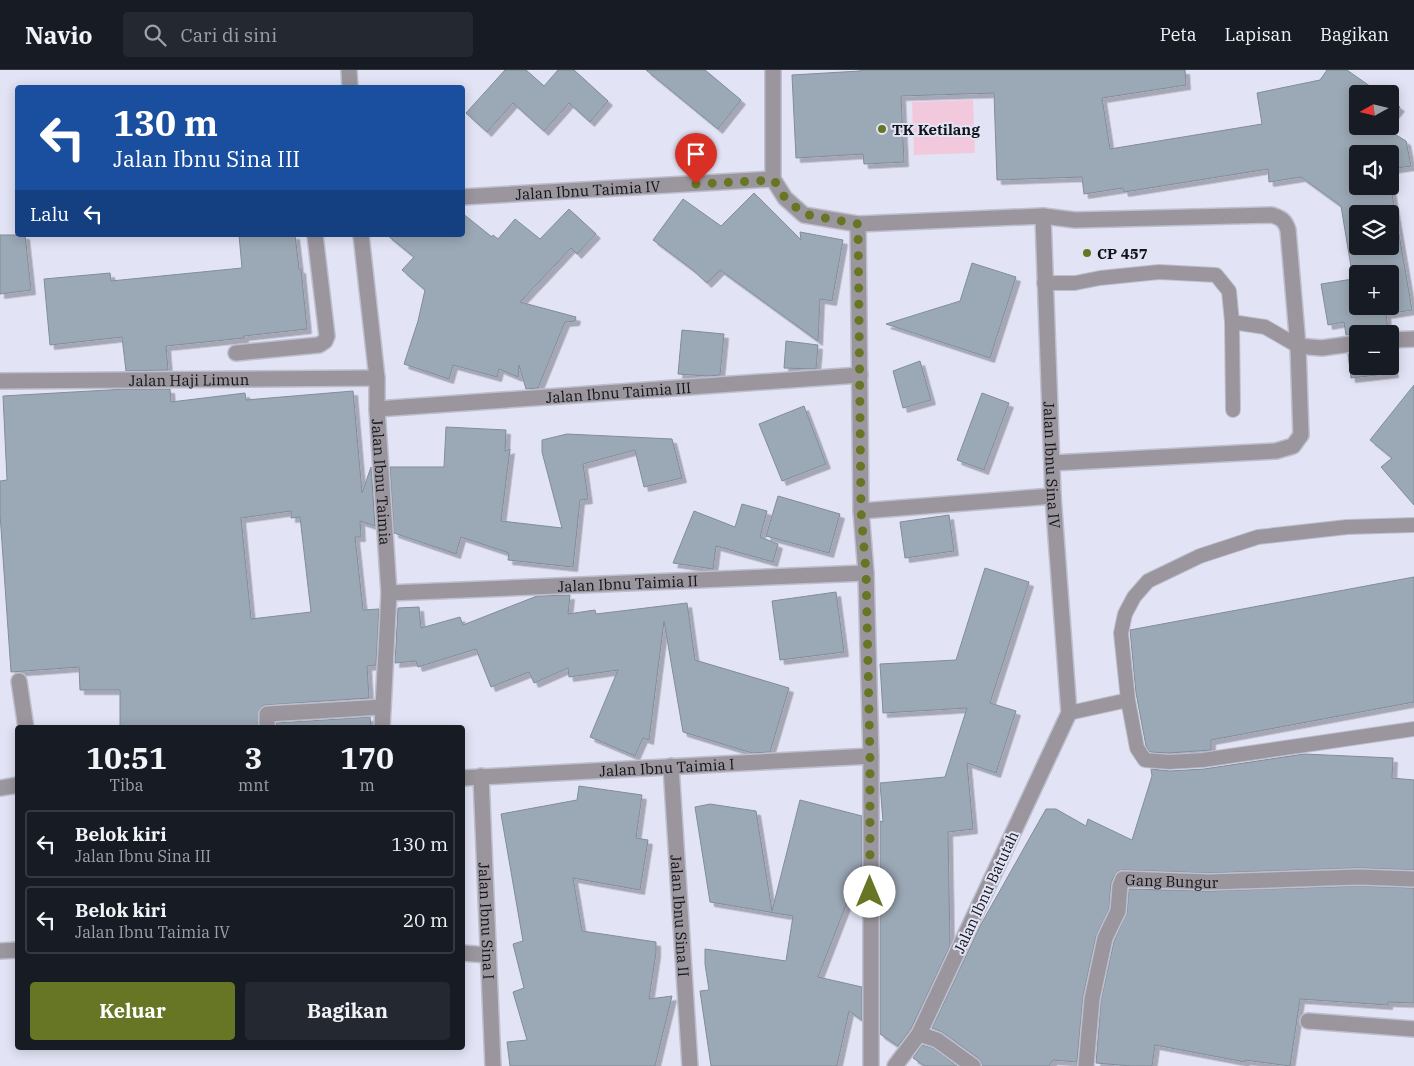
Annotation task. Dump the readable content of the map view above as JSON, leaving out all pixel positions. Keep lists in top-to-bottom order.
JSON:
{
  "streets": {
    "street": [
      "Jalan Ibnu Taimia IV",
      "Jalan Haji Limun",
      "Jalan Ibnu Taimia III",
      "Jalan Ibnu Sina IV",
      "Jalan Ibnu Taimia",
      "Jalan Ibnu Taimia II",
      "Jalan Ibnu Taimia I",
      "Gang Bungur",
      "Jalan Ibnu Batutah",
      "Jalan Ibnu Sina II",
      "Jalan Ibnu Sina I"
    ]
  },
  "crossings": [
    ["Jalan Haji Limun", "Jalan Ibnu Taimia"],
    ["Jalan Ibnu Taimia III", "Jalan Ibnu Taimia"],
    ["Jalan Ibnu Sina IV", "Jalan Ibnu Batutah"],
    ["Jalan Ibnu Taimia", "Jalan Ibnu Taimia II"],
    ["Jalan Ibnu Taimia I", "Jalan Ibnu Sina II"],
    ["Jalan Ibnu Taimia I", "Jalan Ibnu Sina I"]
  ],
  "places": ["TK Ketilang", "CP 457"],
  "north": "left",
  "page": {
    "header": "Navio",
    "search": "Cari di sini",
    "nav": ["Peta", "Lapisan", "Bagikan"],
    "map_buttons": ["+", "−"],
    "turn": ["130 m", "Jalan Ibnu Sina III"],
    "then": "Lalu",
    "eta": [
      "10:51",
      "Tiba",
      "3",
      "mnt",
      "170",
      "m"
    ],
    "list": [
      {
        "name": "Belok kiri",
        "note": "Jalan Ibnu Sina III",
        "value": "130 m"
      },
      {
        "name": "Belok kiri",
        "note": "Jalan Ibnu Taimia IV",
        "value": "20 m"
      }
    ],
    "buttons": ["Keluar", "Bagikan"]
  }
}
